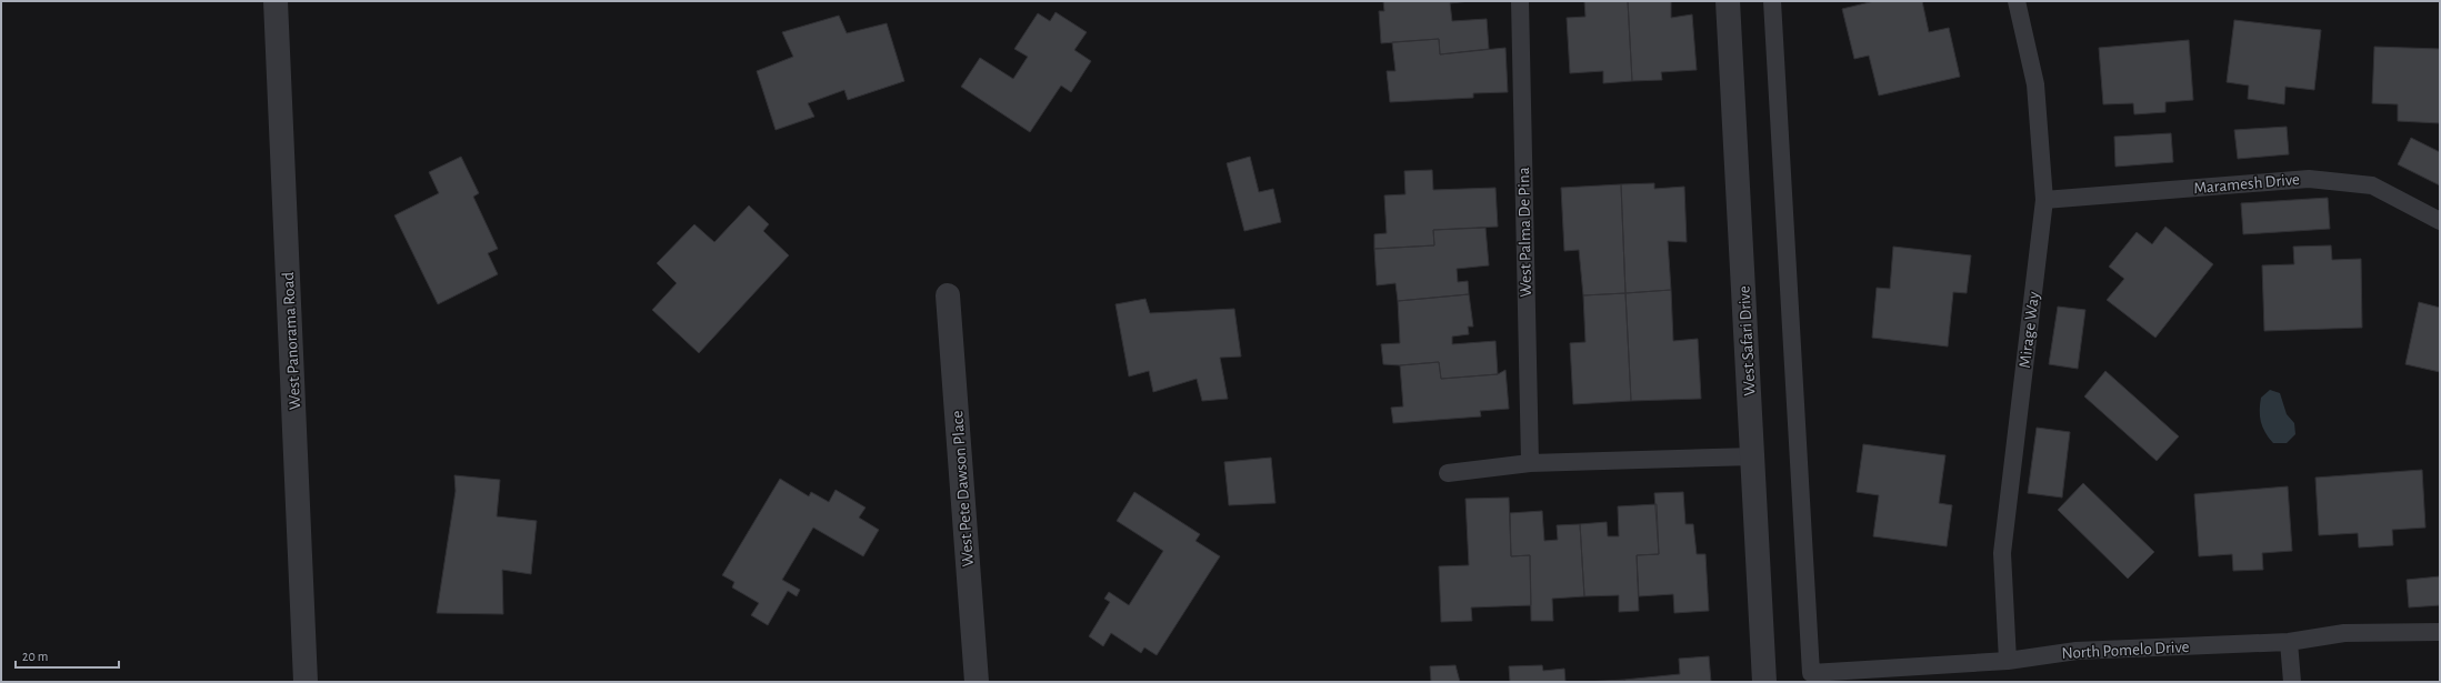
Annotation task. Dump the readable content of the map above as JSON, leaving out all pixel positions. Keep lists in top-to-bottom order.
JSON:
{
  "streets": {
    "street": ["West Panorama Road", "West Safari Drive", "West Pete Dawson Place"],
    "lane": [
      "Maramesh Drive",
      "West Palma De Pina",
      "Mirage Way",
      "North Pomelo Drive"
    ]
  },
  "crossings": [
    ["Maramesh Drive", "Mirage Way"],
    ["Mirage Way", "North Pomelo Drive"]
  ],
  "scale_bar": "20 m"
}
